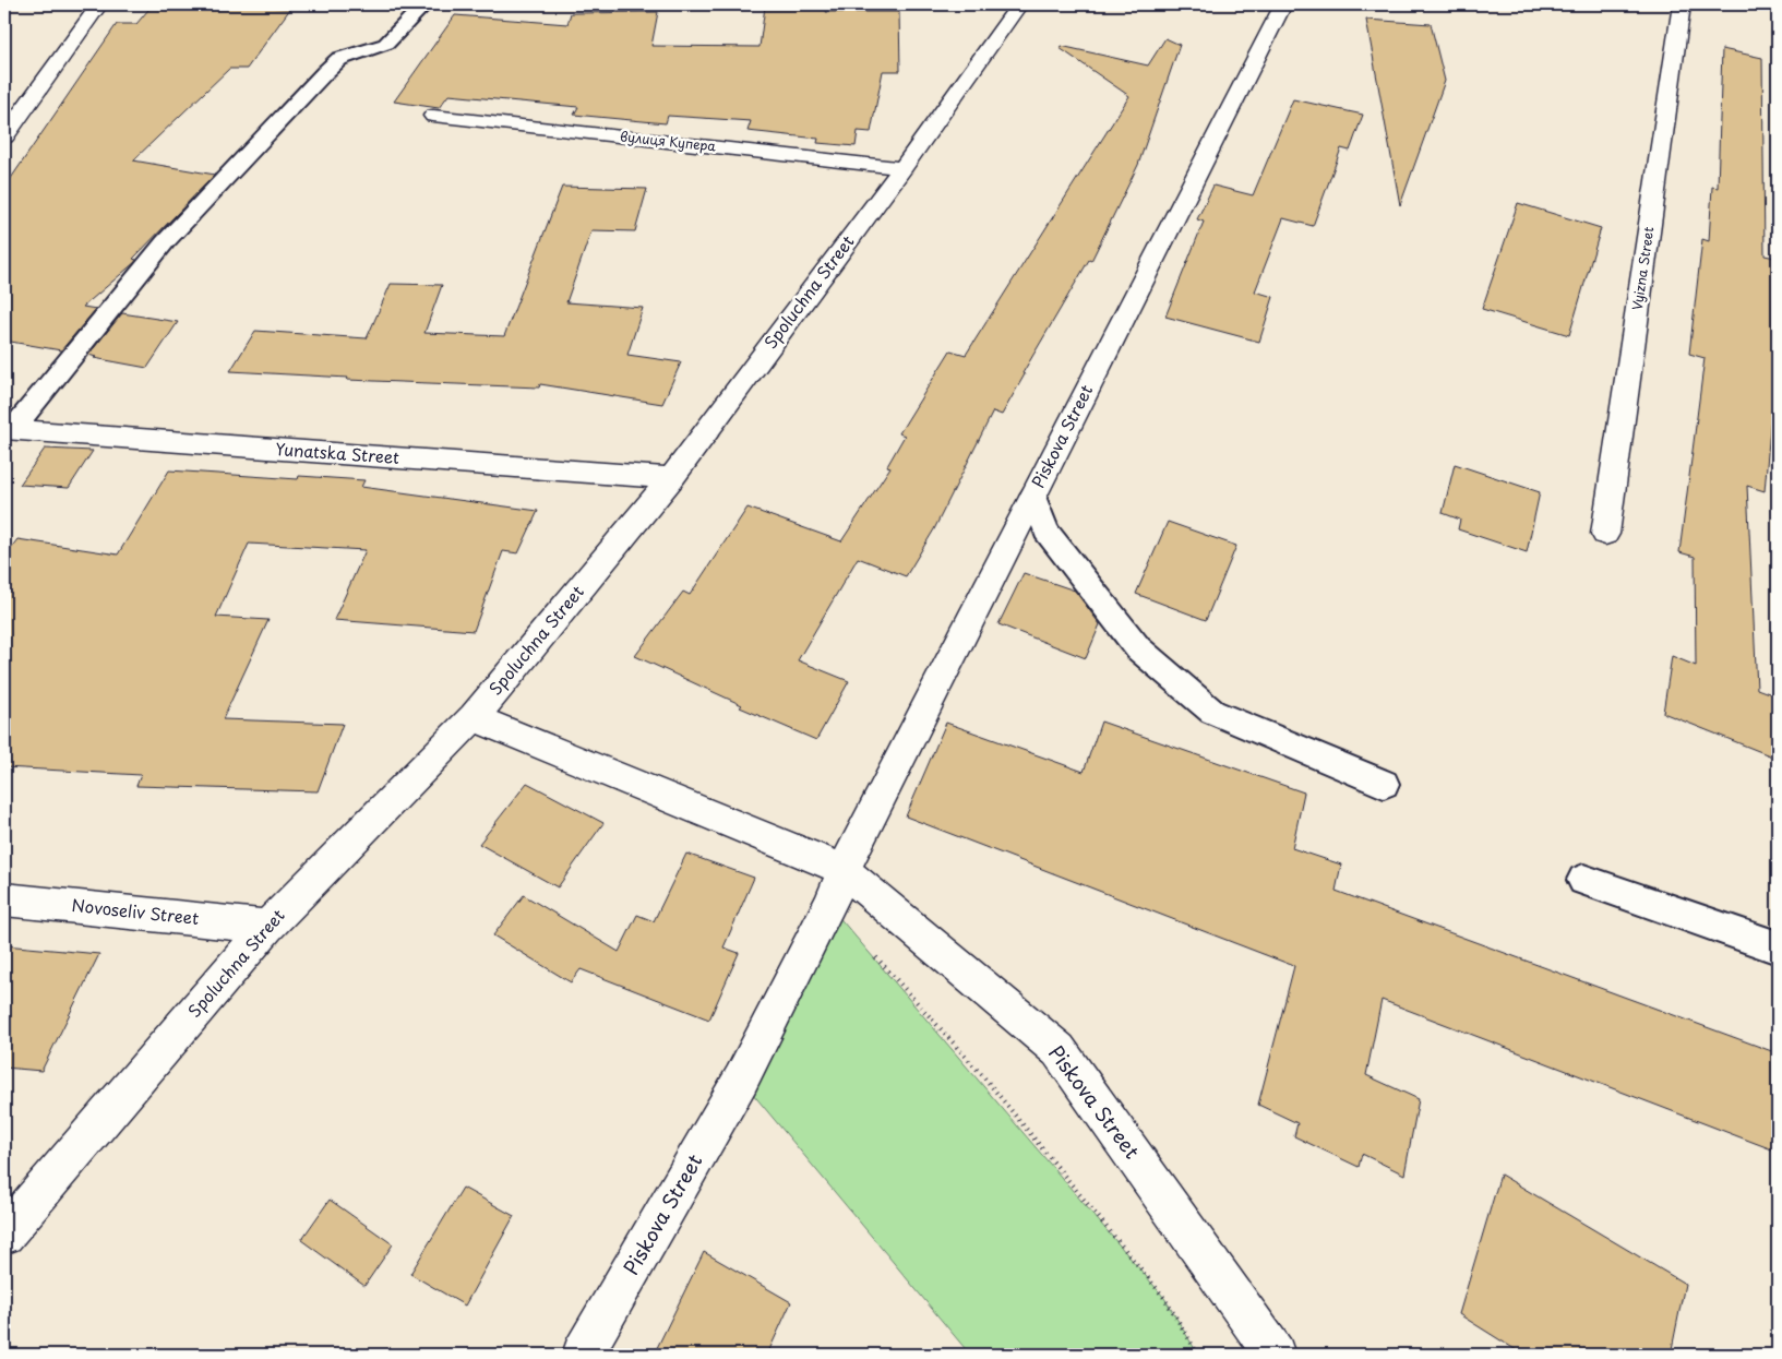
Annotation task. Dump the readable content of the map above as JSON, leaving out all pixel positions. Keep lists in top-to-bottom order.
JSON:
{
  "streets": {
    "street": [
      "вулиця Купера",
      "Vyizna Street",
      "Spoluchna Street",
      "Piskova Street",
      "Yunatska Street",
      "Novoseliv Street"
    ]
  },
  "crossings": [
    ["вулиця Купера", "Spoluchna Street"],
    ["Spoluchna Street", "Yunatska Street"],
    ["Spoluchna Street", "Novoseliv Street"]
  ]
}
